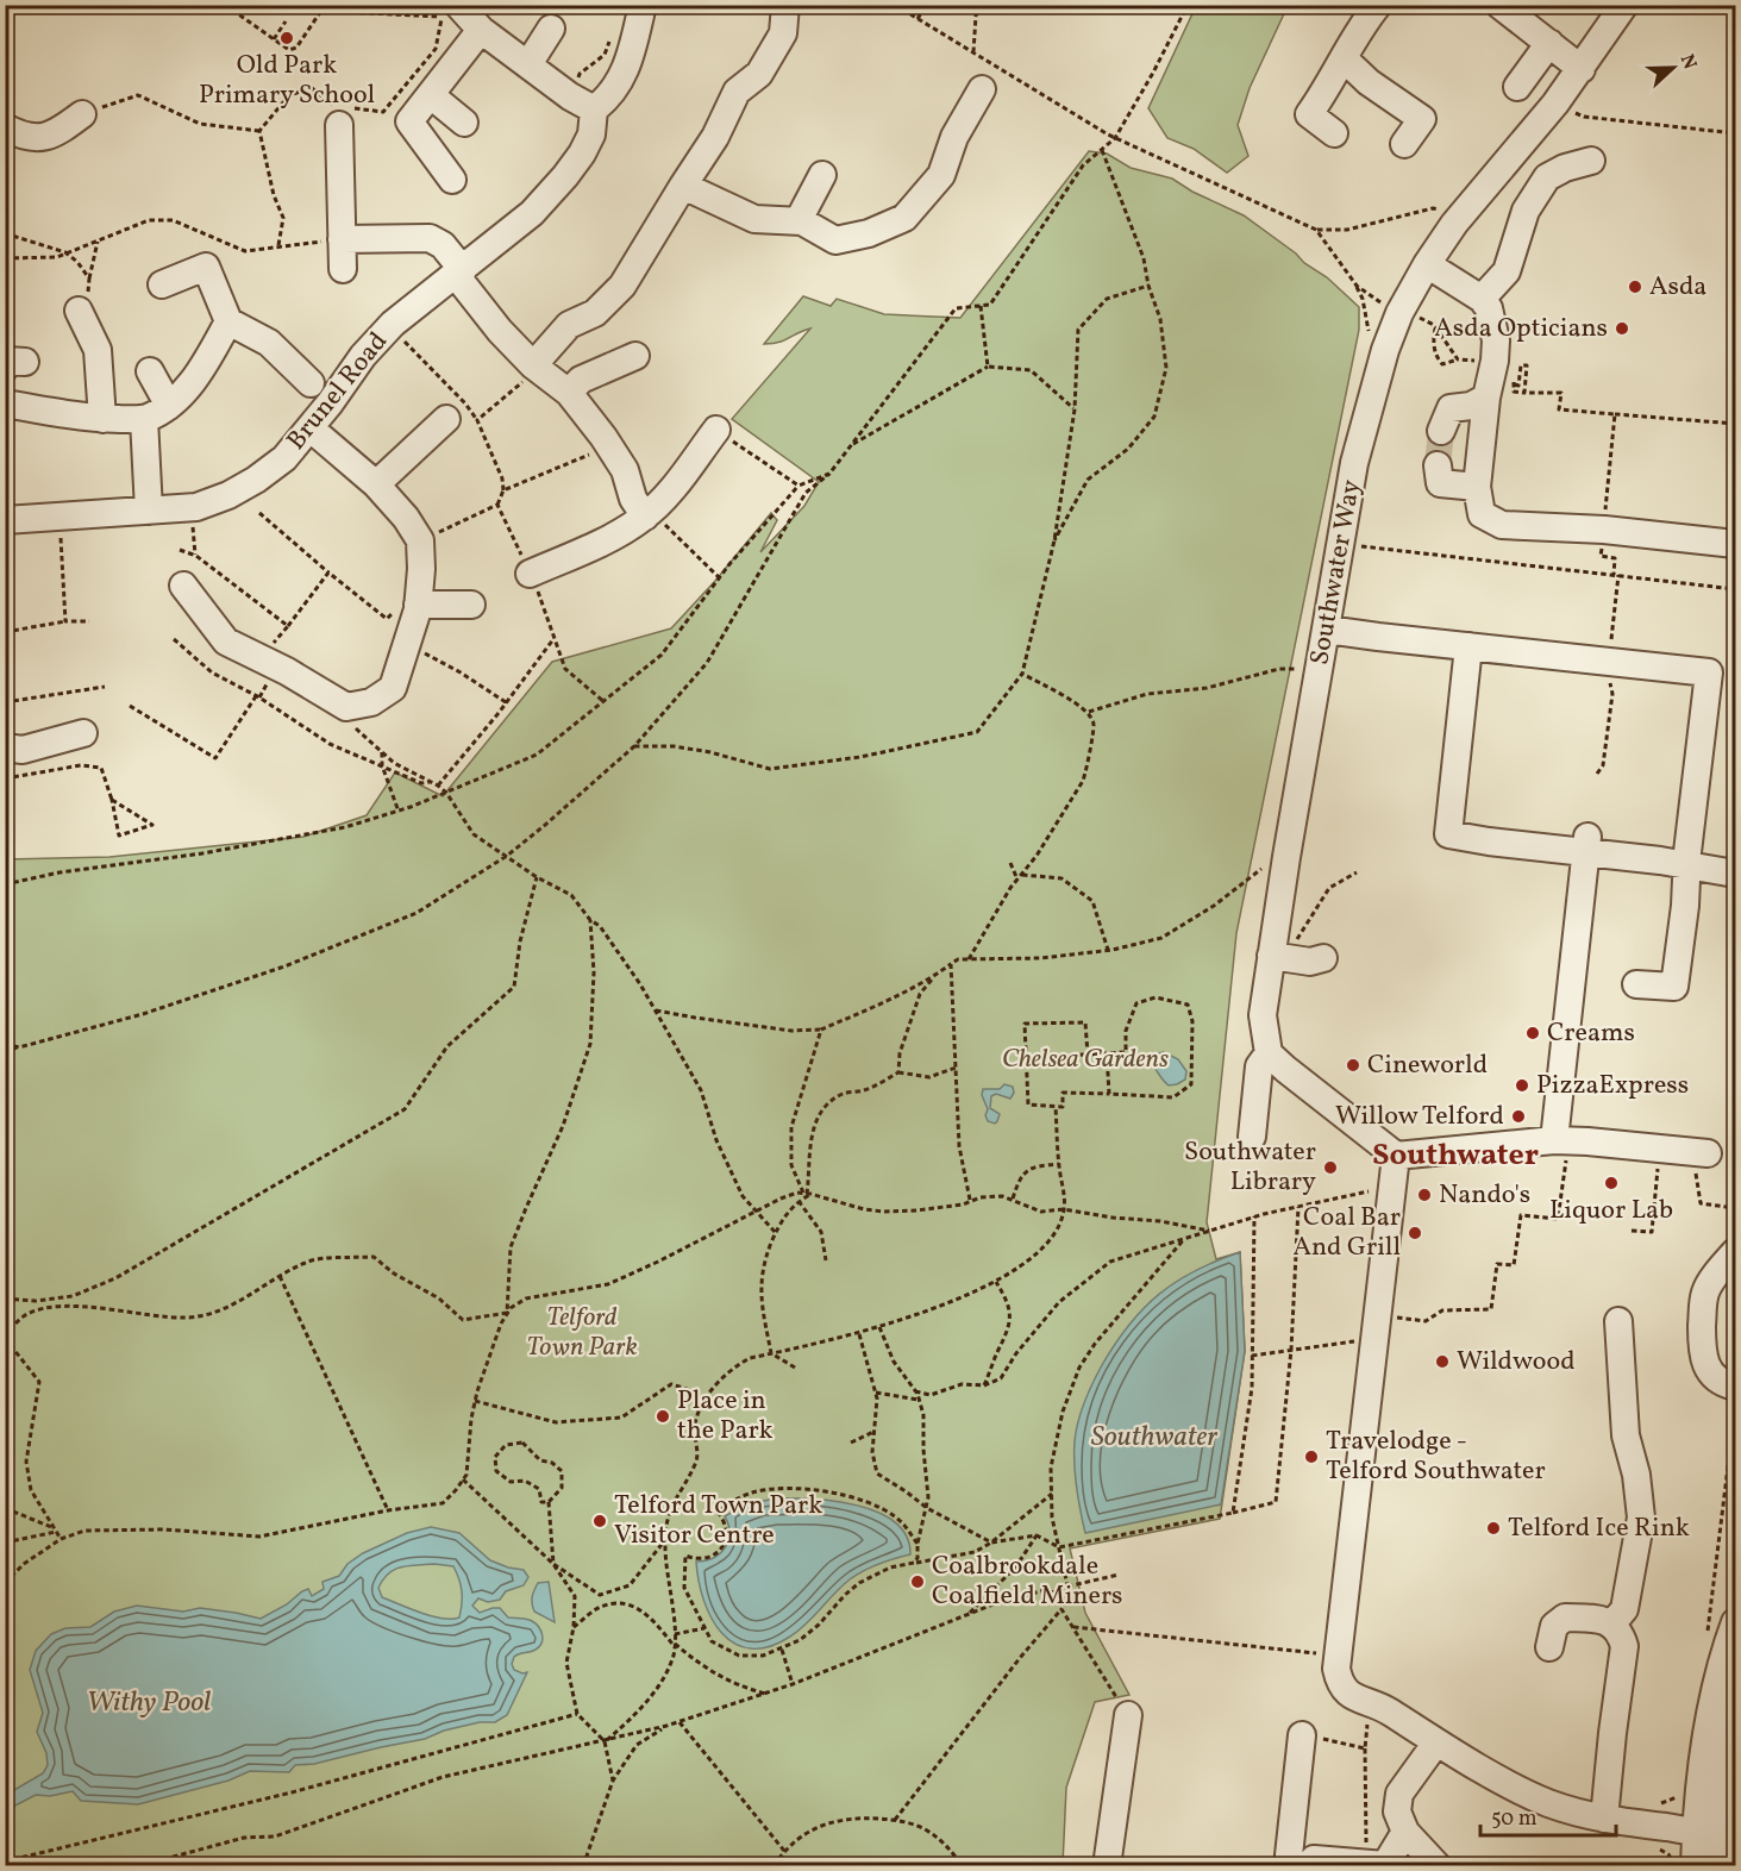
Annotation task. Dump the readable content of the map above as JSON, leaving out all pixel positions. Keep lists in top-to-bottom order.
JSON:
{
  "streets": {
    "street": ["Brunel Road", "Southwater Way"]
  },
  "districts": ["Southwater"],
  "water": ["Southwater", "Withy Pool"],
  "parks": ["Chelsea Gardens", "Telford Town Park"],
  "places": [
    "Old Park Primary School",
    "Asda",
    "Asda Opticians",
    "Creams",
    "Cineworld",
    "PizzaExpress",
    "Willow Telford",
    "Southwater Library",
    "Liquor Lab",
    "Nando's",
    "Coal Bar And Grill",
    "Wildwood",
    "Place in the Park",
    "Travelodge - Telford Southwater",
    "Telford Town Park Visitor Centre",
    "Telford Ice Rink",
    "Coalbrookdale Coalfield Miners"
  ],
  "scale_bar": "50 m",
  "north": "right"
}
